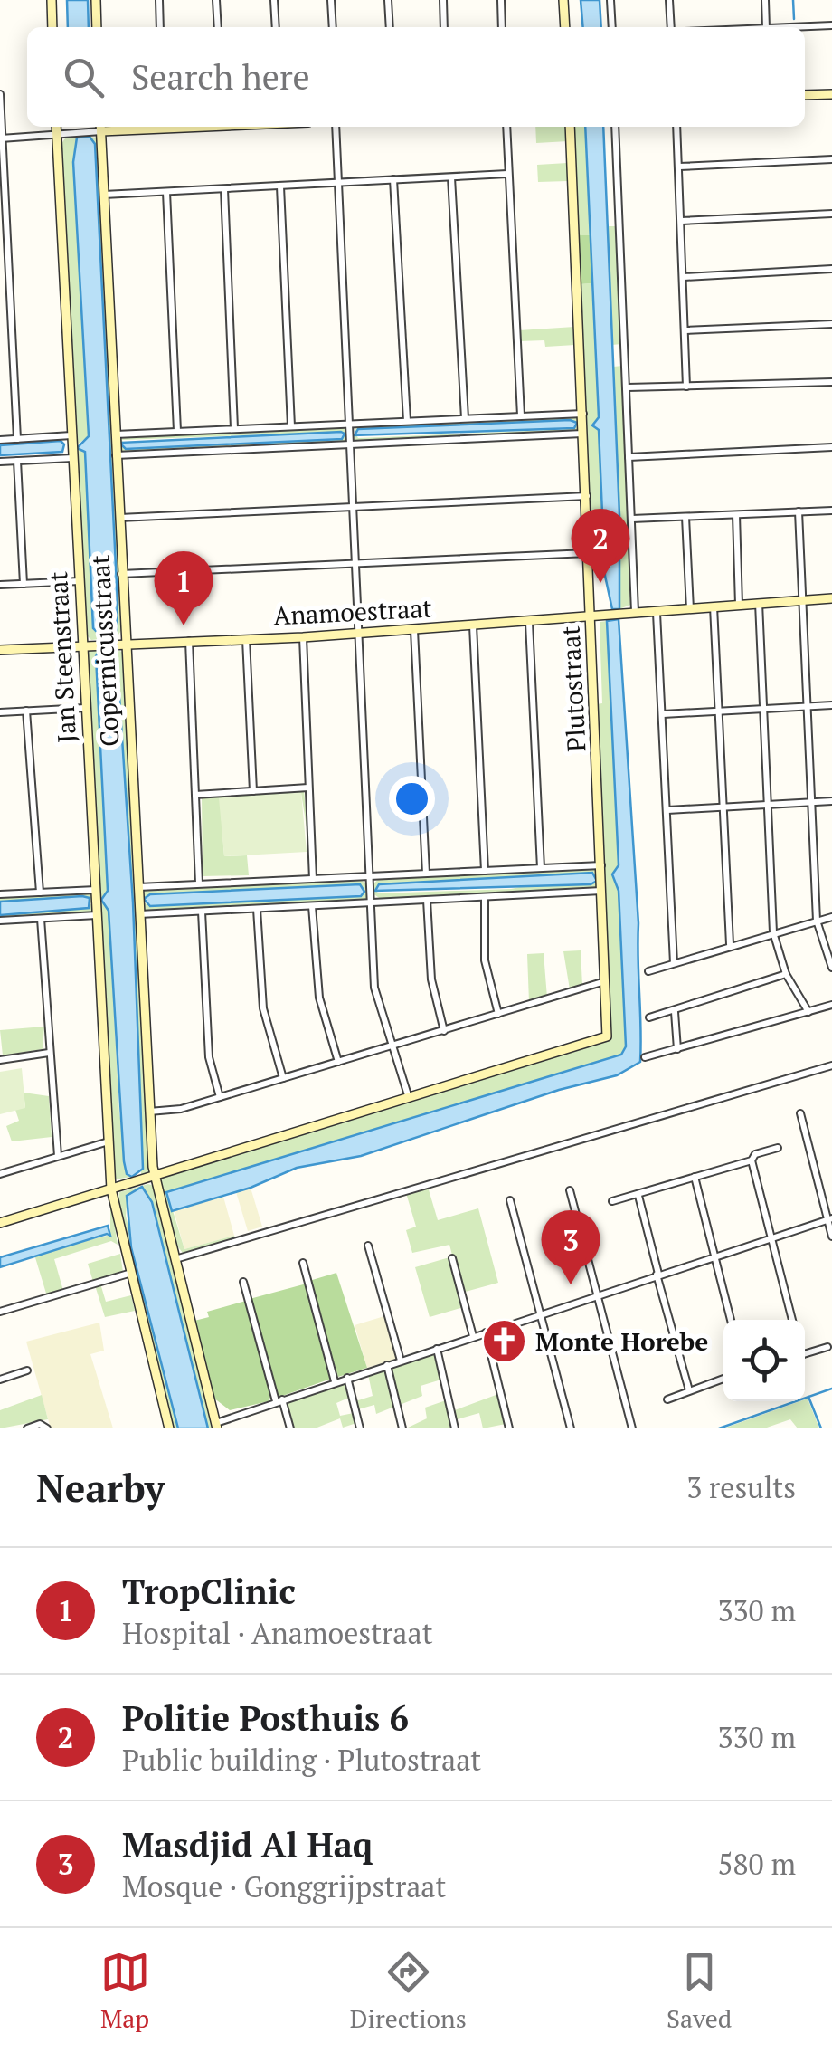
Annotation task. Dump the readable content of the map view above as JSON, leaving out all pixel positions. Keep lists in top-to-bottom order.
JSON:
{
  "streets": {
    "street": [
      "Anamoestraat",
      "Copernicusstraat",
      "Jan Steenstraat",
      "Plutostraat"
    ]
  },
  "crossings": [
    ["Anamoestraat", "Copernicusstraat"],
    ["Anamoestraat", "Jan Steenstraat"],
    ["Anamoestraat", "Plutostraat"]
  ],
  "places": {
    "church": ["Monte Horebe"]
  },
  "page": {
    "search": "Search here",
    "pins": ["2", "1", "3"],
    "heading": ["Nearby", "3 results"],
    "list": [
      {
        "mark": "1",
        "name": "TropClinic",
        "note": "Hospital · Anamoestraat",
        "value": "330 m"
      },
      {
        "mark": "2",
        "name": "Politie Posthuis 6",
        "note": "Public building · Plutostraat",
        "value": "330 m"
      },
      {
        "mark": "3",
        "name": "Masdjid Al Haq",
        "note": "Mosque · Gonggrijpstraat",
        "value": "580 m"
      }
    ],
    "nav": ["Map", "Directions", "Saved"]
  }
}
